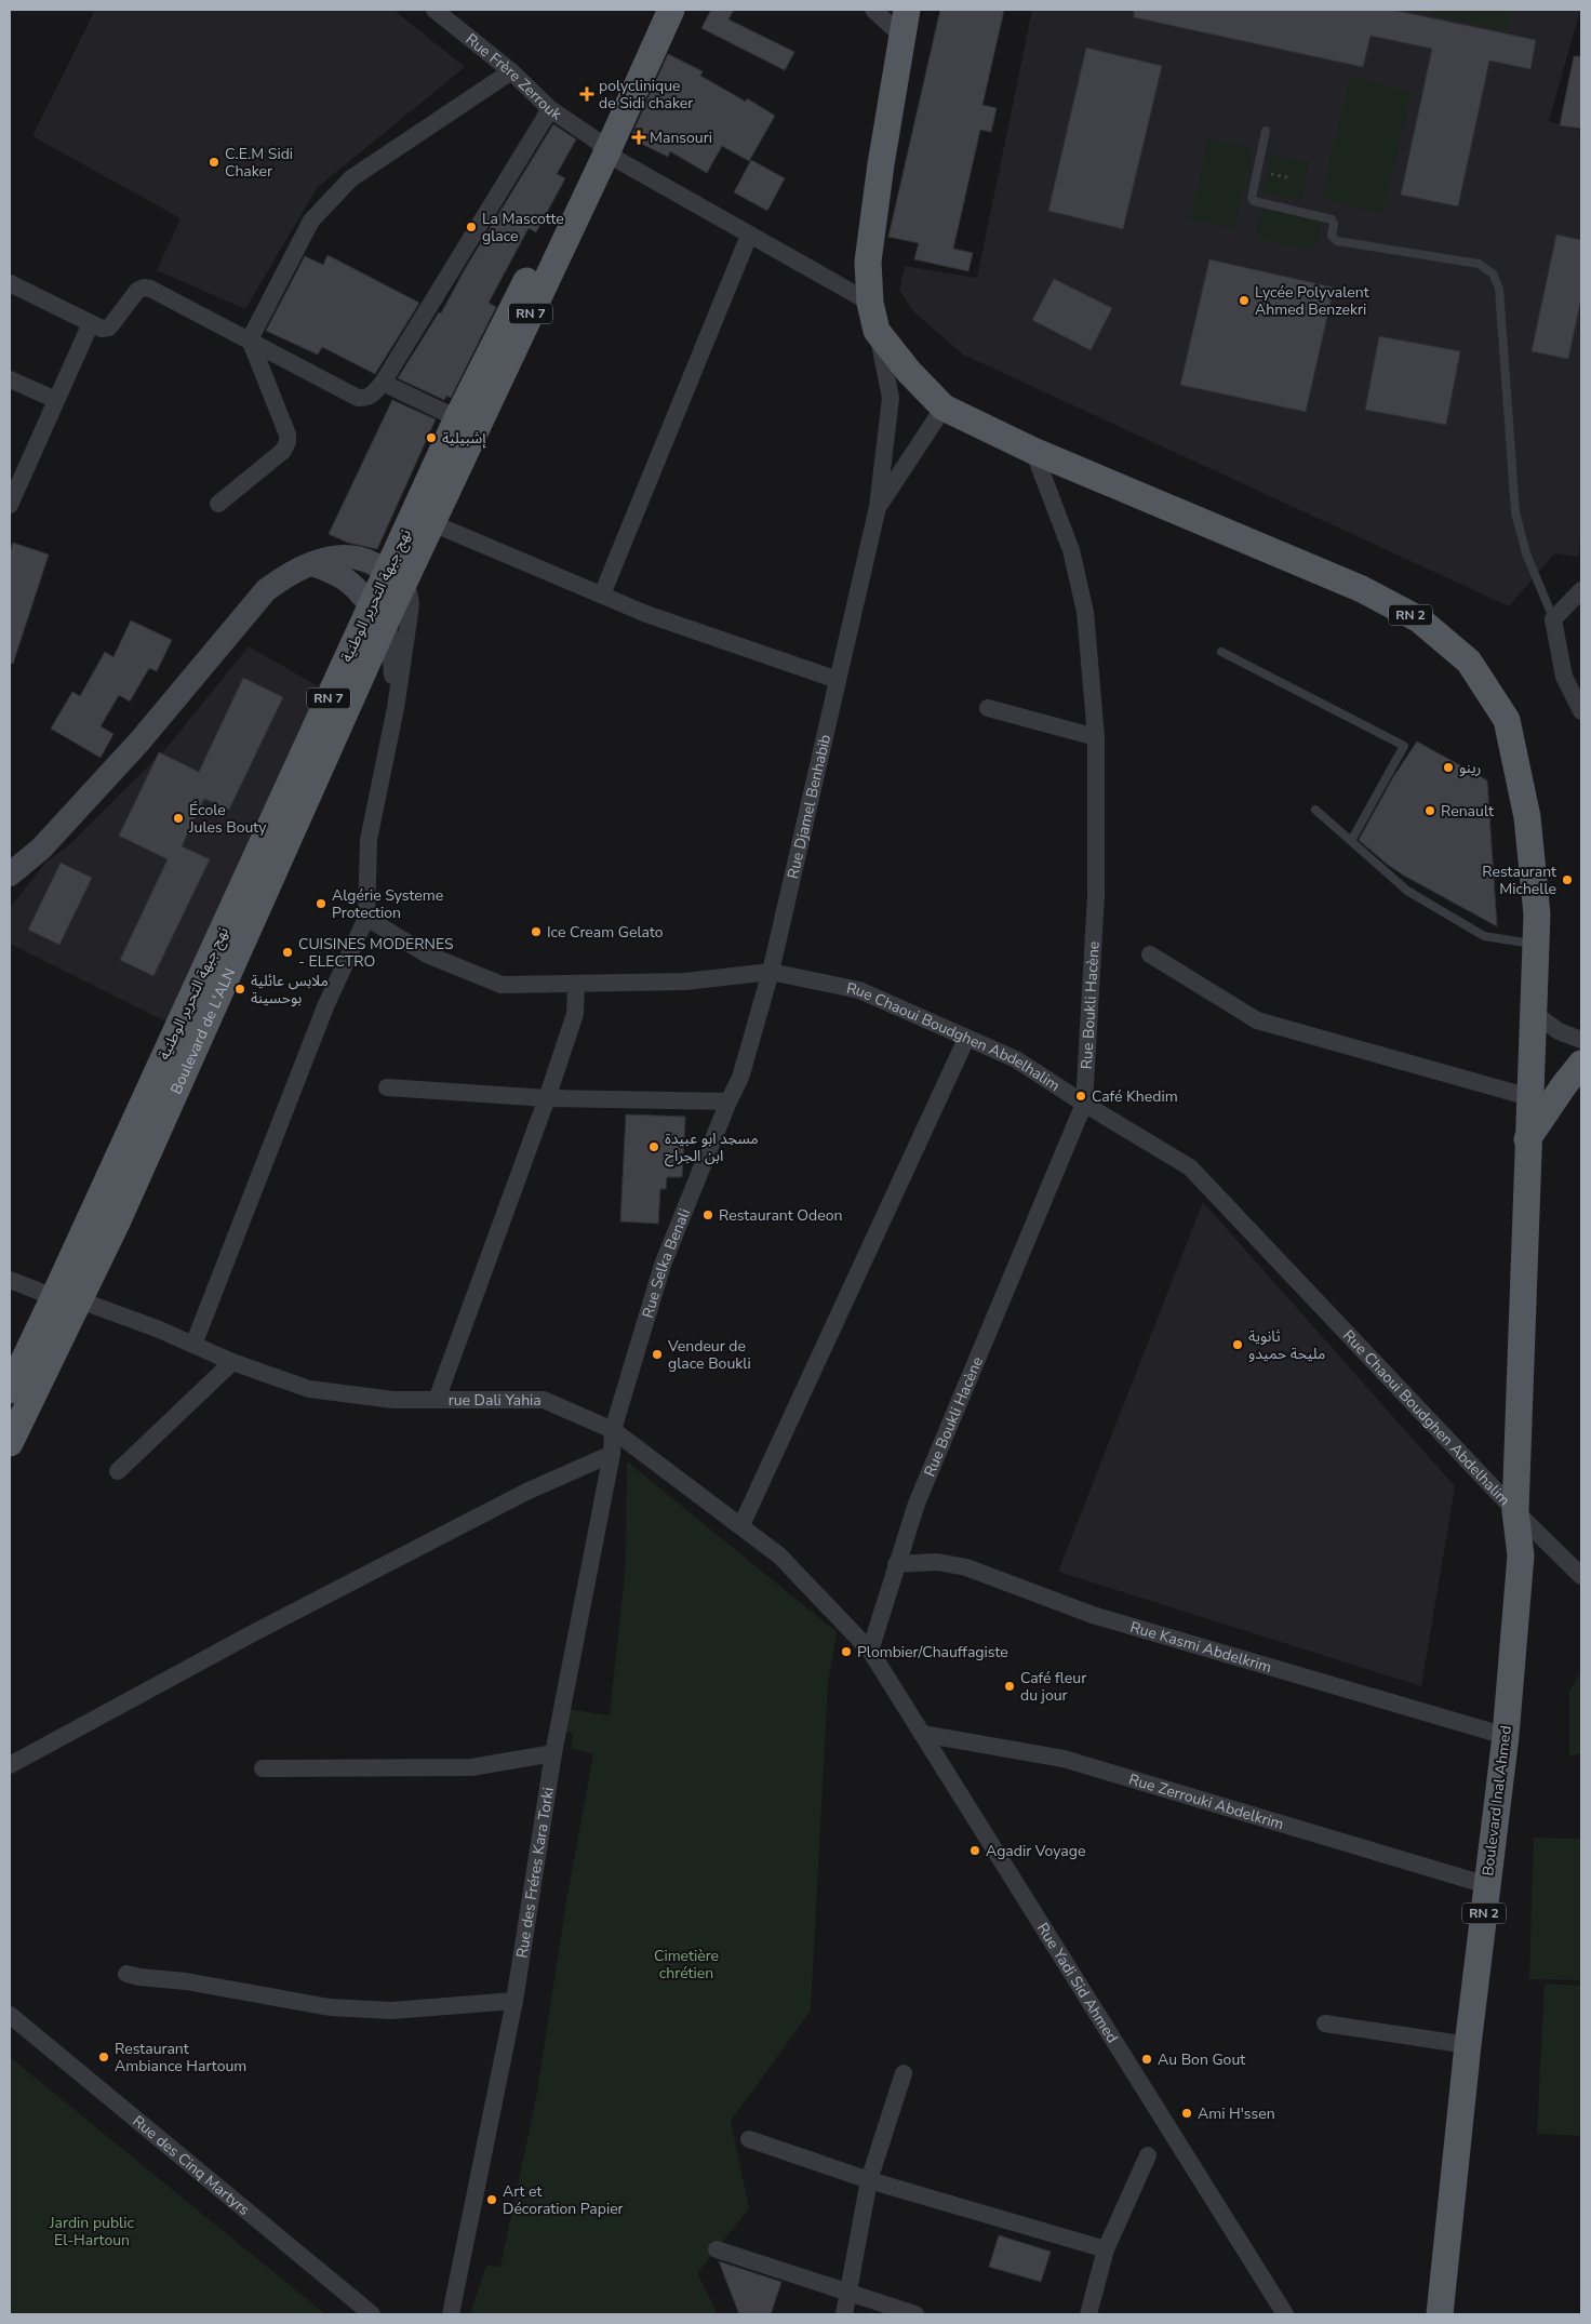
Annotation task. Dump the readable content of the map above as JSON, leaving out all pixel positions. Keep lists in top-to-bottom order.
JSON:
{
  "streets": {
    "main road": [
      "RN 7",
      "نهج جبهة التحرير الوطنية",
      "RN 2",
      "Boulevard Inal Ahmed"
    ],
    "street": [
      "Rue Frère Zerrouk",
      "Rue Djamel Benhabib",
      "Rue Boukli Hacène",
      "Rue Chaoui Boudghen Abdelhalim",
      "Rue Selka Benali",
      "rue Dali Yahia",
      "Rue Kasmi Abdelkrim",
      "Rue Zerrouki Abdelkrim",
      "Rue des Fréres Kara Torki",
      "Rue Yadi Sid Ahmed",
      "Rue des Cinq Martyrs"
    ]
  },
  "crossings": [
    ["Rue Frère Zerrouk", "نهج جبهة التحرير الوطنية"],
    ["Rue Frère Zerrouk", "RN 2"],
    ["RN 7", "نهج جبهة التحرير الوطنية"],
    ["RN 7", "rue Dali Yahia"],
    ["نهج جبهة التحرير الوطنية", "rue Dali Yahia"],
    ["RN 2", "Rue Boukli Hacène"],
    ["RN 2", "Rue Chaoui Boudghen Abdelhalim"],
    ["RN 2", "Boulevard Inal Ahmed"],
    ["Rue Djamel Benhabib", "Rue Chaoui Boudghen Abdelhalim"],
    ["Rue Djamel Benhabib", "Rue Selka Benali"],
    ["Rue Boukli Hacène", "Rue Chaoui Boudghen Abdelhalim"],
    ["Rue Boukli Hacène", "rue Dali Yahia"],
    ["Rue Boukli Hacène", "Rue Kasmi Abdelkrim"],
    ["Rue Boukli Hacène", "Rue Yadi Sid Ahmed"],
    ["Rue Chaoui Boudghen Abdelhalim", "Boulevard Inal Ahmed"],
    ["Rue Selka Benali", "rue Dali Yahia"],
    ["Rue Selka Benali", "Rue des Fréres Kara Torki"],
    ["rue Dali Yahia", "Rue des Fréres Kara Torki"],
    ["rue Dali Yahia", "Rue Yadi Sid Ahmed"],
    ["Rue Kasmi Abdelkrim", "Boulevard Inal Ahmed"],
    ["Boulevard Inal Ahmed", "Rue Zerrouki Abdelkrim"],
    ["Rue Zerrouki Abdelkrim", "Rue Yadi Sid Ahmed"]
  ],
  "parks": ["Cimetière chrétien", "Jardin public El-Hartoun"],
  "places": {
    "health": ["polyclinique de Sidi chaker", "Mansouri"],
    "other": [
      "C.E.M Sidi Chaker",
      "La Mascotte glace",
      "Lycée Polyvalent Ahmed Benzekri",
      "إشبيلية",
      "رينو",
      "Renault",
      "École Jules Bouty",
      "Restaurant Michelle",
      "Algérie Systeme Protection",
      "Ice Cream Gelato",
      "CUISINES MODERNES - ELECTRO",
      "ملابس عائلية بوحسينة",
      "Café Khedim",
      "مسجد ابو عبيدة ابن الجراح",
      "Restaurant Odeon",
      "ثانوية مليحة حميدو",
      "Vendeur de glace Boukli",
      "Plombier/Chauffagiste",
      "Café fleur du jour",
      "Agadir Voyage",
      "Restaurant Ambiance Hartoum",
      "Au Bon Gout",
      "Ami H'ssen",
      "Art et Décoration Papier"
    ]
  }
}
